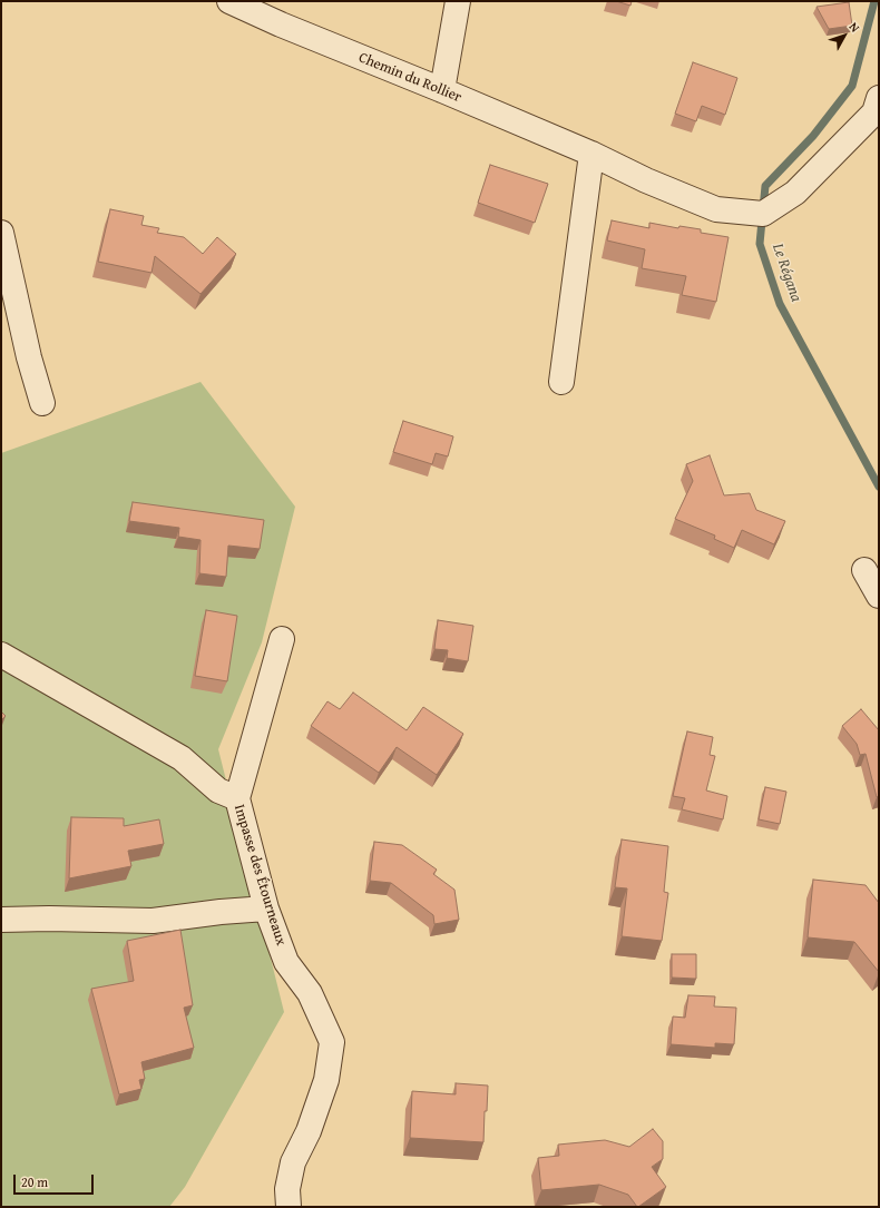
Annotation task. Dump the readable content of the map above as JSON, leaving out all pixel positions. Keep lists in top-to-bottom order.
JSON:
{
  "streets": {
    "street": ["Chemin du Rollier", "Impasse des Étourneaux"]
  },
  "water": ["Le Régana"],
  "scale_bar": "20 m",
  "north": "top right"
}
